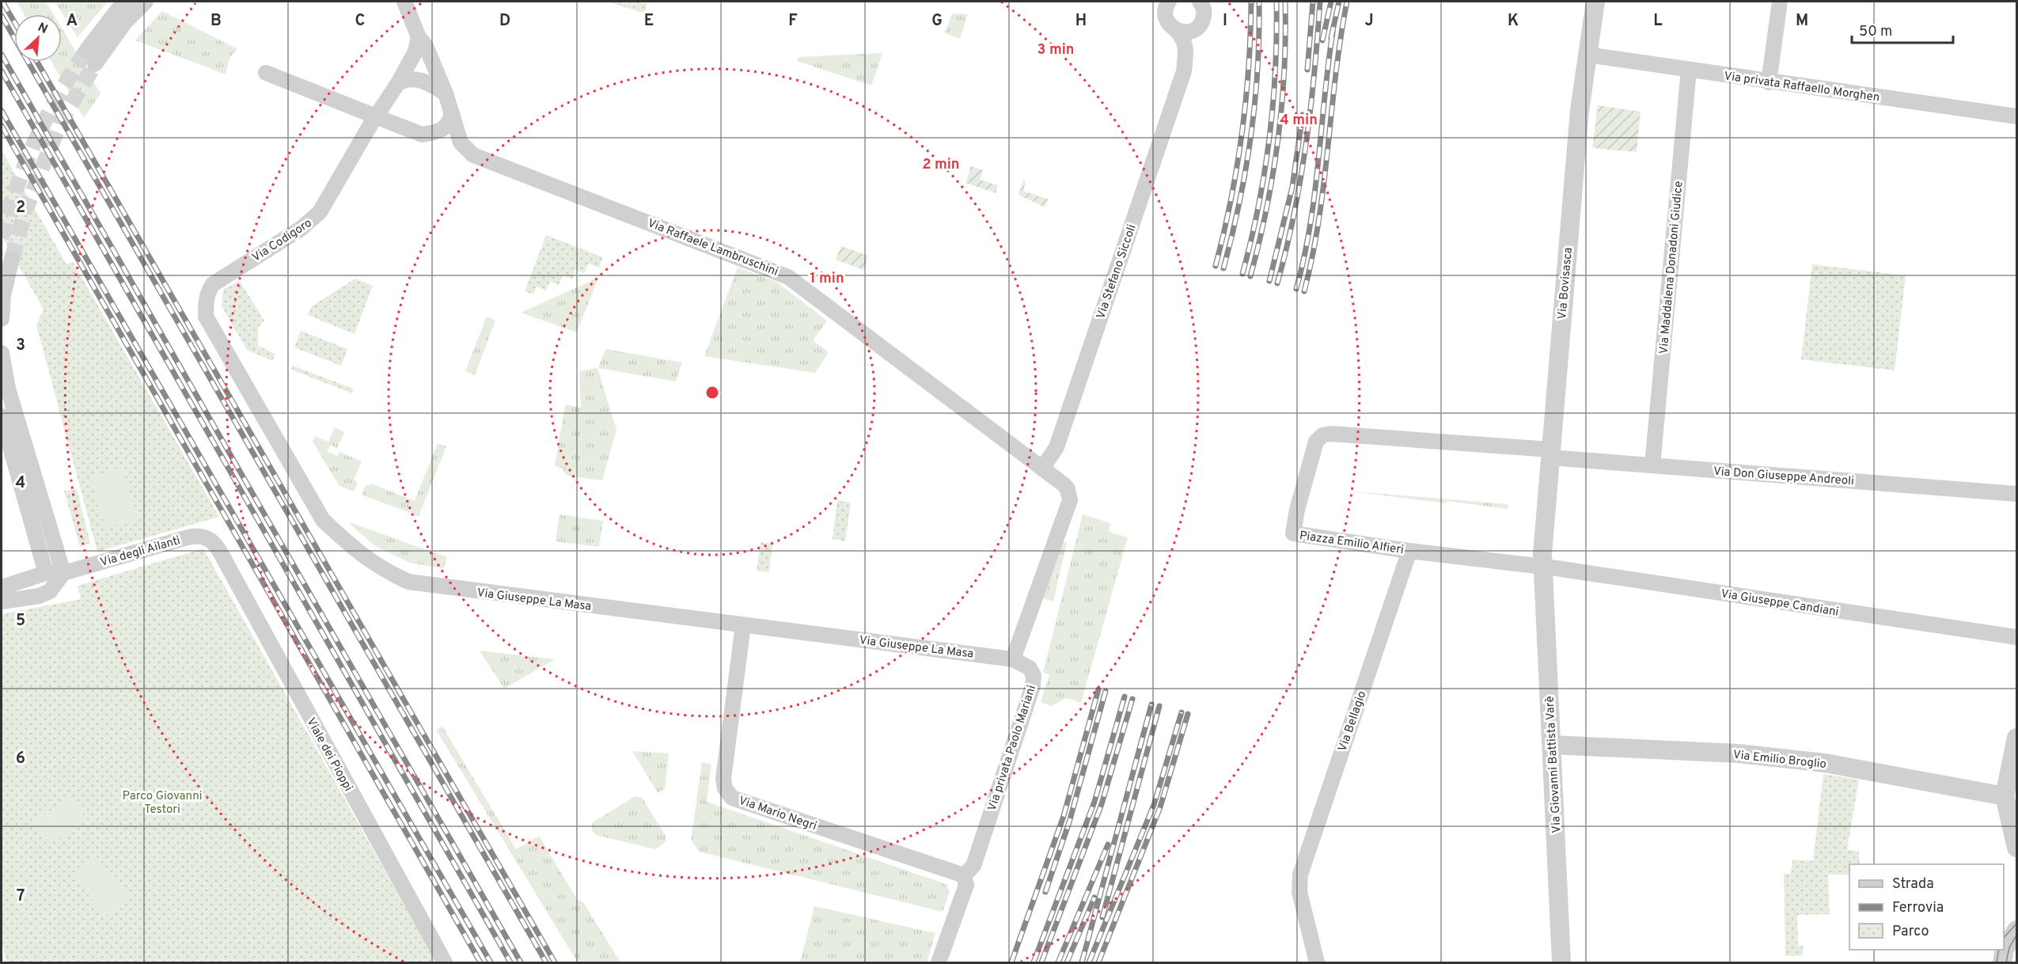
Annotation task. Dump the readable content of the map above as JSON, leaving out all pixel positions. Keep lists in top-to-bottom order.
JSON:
{
  "streets": {
    "street": [
      "Via privata Raffaello Morghen",
      "Via Codigoro",
      "Via Raffaele Lambruschini",
      "Via Maddalena Donadoni Giudice",
      "Via Stefano Siccoli",
      "Via Bovisasca",
      "Via Don Giuseppe Andreoli",
      "Piazza Emilio Alfieri",
      "Via degli Ailanti",
      "Via Giuseppe La Masa",
      "Via Giuseppe Candiani",
      "Via Bellagio",
      "Via privata Paolo Mariani",
      "Viale dei Pioppi",
      "Via Emilio Broglio",
      "Via Giovanni Battista Varè",
      "Via Mario Negri"
    ]
  },
  "crossings": [
    ["Via privata Raffaello Morghen", "Via Maddalena Donadoni Giudice"],
    ["Via privata Raffaello Morghen", "Via Bovisasca"],
    ["Via Codigoro", "Via Giuseppe La Masa"],
    ["Via Raffaele Lambruschini", "Via Stefano Siccoli"],
    ["Via Maddalena Donadoni Giudice", "Via Don Giuseppe Andreoli"],
    ["Via Bovisasca", "Via Don Giuseppe Andreoli"],
    ["Via Bovisasca", "Piazza Emilio Alfieri"],
    ["Via Bovisasca", "Via Giuseppe Candiani"],
    ["Via Bovisasca", "Via Giovanni Battista Varè"],
    ["Via Don Giuseppe Andreoli", "Piazza Emilio Alfieri"],
    ["Piazza Emilio Alfieri", "Via Giuseppe Candiani"],
    ["Piazza Emilio Alfieri", "Via Bellagio"],
    ["Piazza Emilio Alfieri", "Via Giovanni Battista Varè"],
    ["Via degli Ailanti", "Viale dei Pioppi"],
    ["Via Giuseppe La Masa", "Via privata Paolo Mariani"],
    ["Via Giuseppe La Masa", "Via Mario Negri"],
    ["Via Giuseppe Candiani", "Via Giovanni Battista Varè"],
    ["Via privata Paolo Mariani", "Via Mario Negri"],
    ["Via Emilio Broglio", "Via Giovanni Battista Varè"]
  ],
  "parks": ["Parco Giovanni Testori"],
  "legend": ["Strada", "Ferrovia", "Parco"],
  "scale_bar": "50 m",
  "north": "top right",
  "grid": {
    "columns": [
      "A",
      "B",
      "C",
      "D",
      "E",
      "F",
      "G",
      "H",
      "I",
      "J",
      "K",
      "L",
      "M"
    ],
    "rows": [
      "2",
      "3",
      "4",
      "5",
      "6",
      "7"
    ]
  },
  "rings": [
    "3 min",
    "4 min",
    "2 min",
    "1 min"
  ]
}
